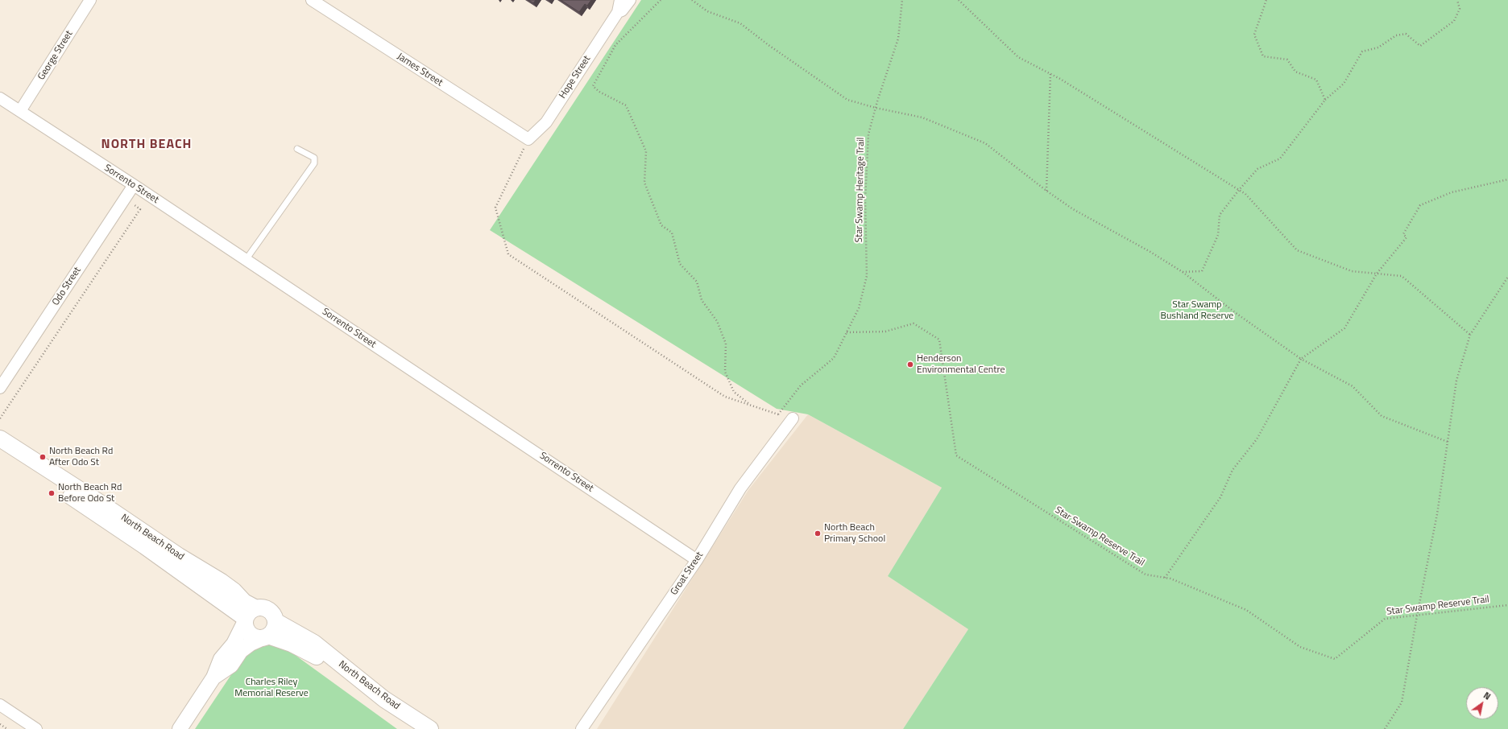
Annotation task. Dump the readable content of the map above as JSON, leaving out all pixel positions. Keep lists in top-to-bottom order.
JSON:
{
  "streets": {
    "main road": ["North Beach Road"],
    "street": [
      "George Street",
      "James Street",
      "Hope Street",
      "Sorrento Street",
      "Odo Street",
      "Groat Street"
    ],
    "path": ["Star Swamp Heritage Trail", "Star Swamp Reserve Trail"]
  },
  "crossings": [
    ["George Street", "Sorrento Street"],
    ["James Street", "Hope Street"],
    ["Sorrento Street", "Odo Street"],
    ["Sorrento Street", "Groat Street"],
    ["Star Swamp Heritage Trail", "Star Swamp Reserve Trail"]
  ],
  "districts": ["NORTH BEACH"],
  "parks": ["Star Swamp Bushland Reserve", "Charles Riley Memorial Reserve"],
  "places": [
    "Henderson Environmental Centre",
    "North Beach Rd After Odo St",
    "North Beach Rd Before Odo St",
    "North Beach Primary School"
  ],
  "north": "top right"
}
